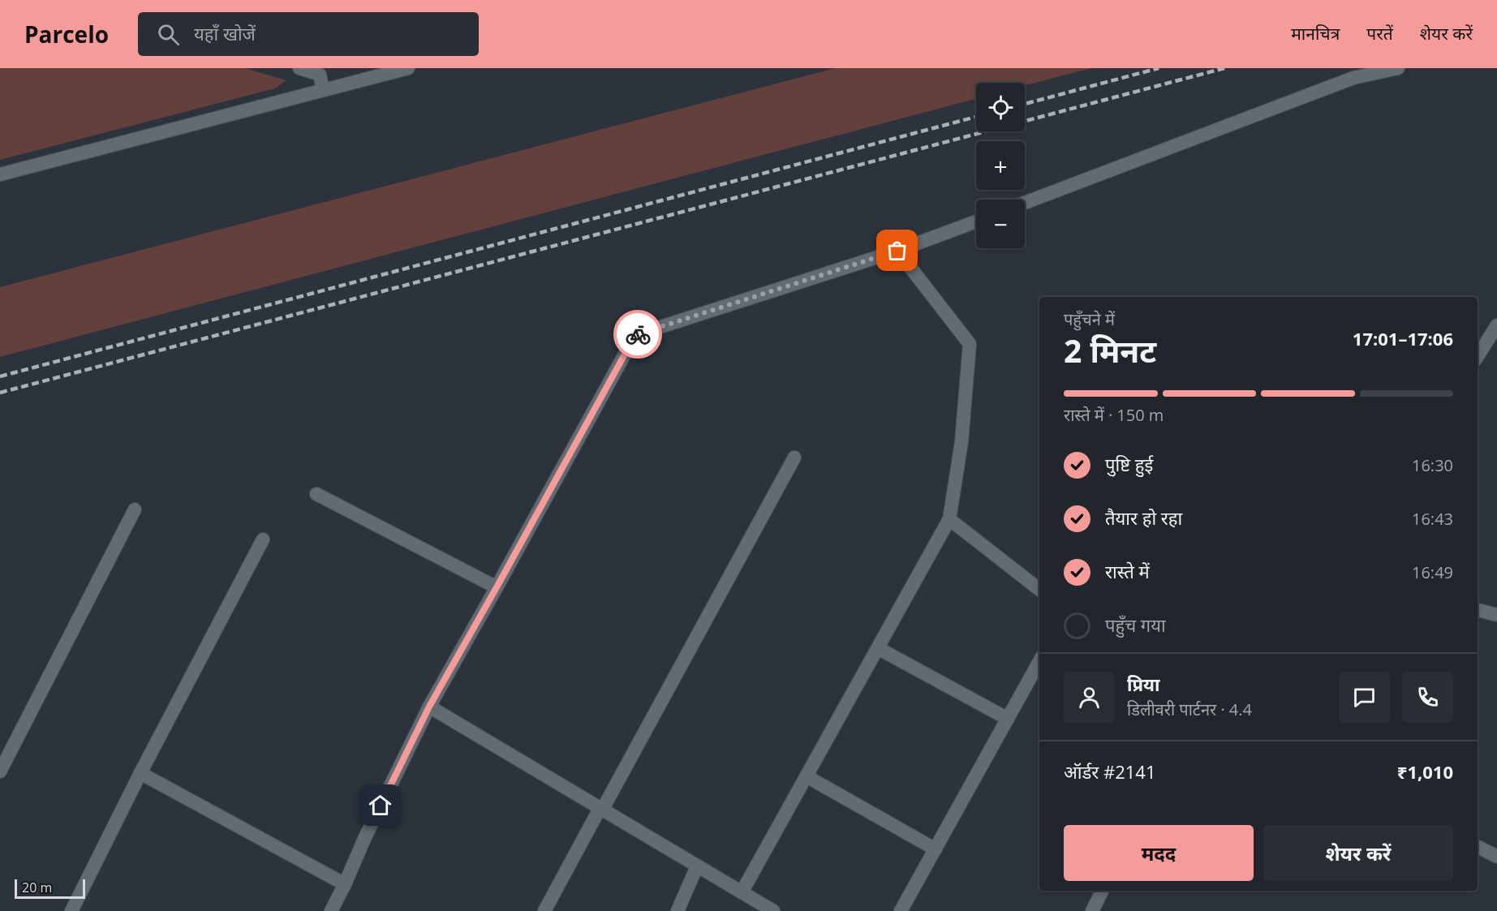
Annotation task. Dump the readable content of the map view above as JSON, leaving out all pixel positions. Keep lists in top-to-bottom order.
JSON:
{
  "scale_bar": "20 m",
  "page": {
    "header": "Parcelo",
    "search": "यहाँ खोजें",
    "nav": ["मानचित्र", "परतें", "शेयर करें"],
    "map_buttons": ["+", "−"],
    "heading": ["2 मिनट", "पहुँचने में", "17:01–17:06"],
    "panel": [
      "प्रिया",
      "डिलीवरी पार्टनर · 4.4",
      "ऑर्डर #2141",
      "₹1,010"
    ],
    "bar": "रास्ते में · 150 m",
    "list": [
      ["पुष्टि हुई", "16:30"],
      ["तैयार हो रहा", "16:43"],
      ["रास्ते में", "16:49"],
      "पहुँच गया"
    ],
    "buttons": ["मदद", "शेयर करें"],
    "scale": "20 m"
  }
}
